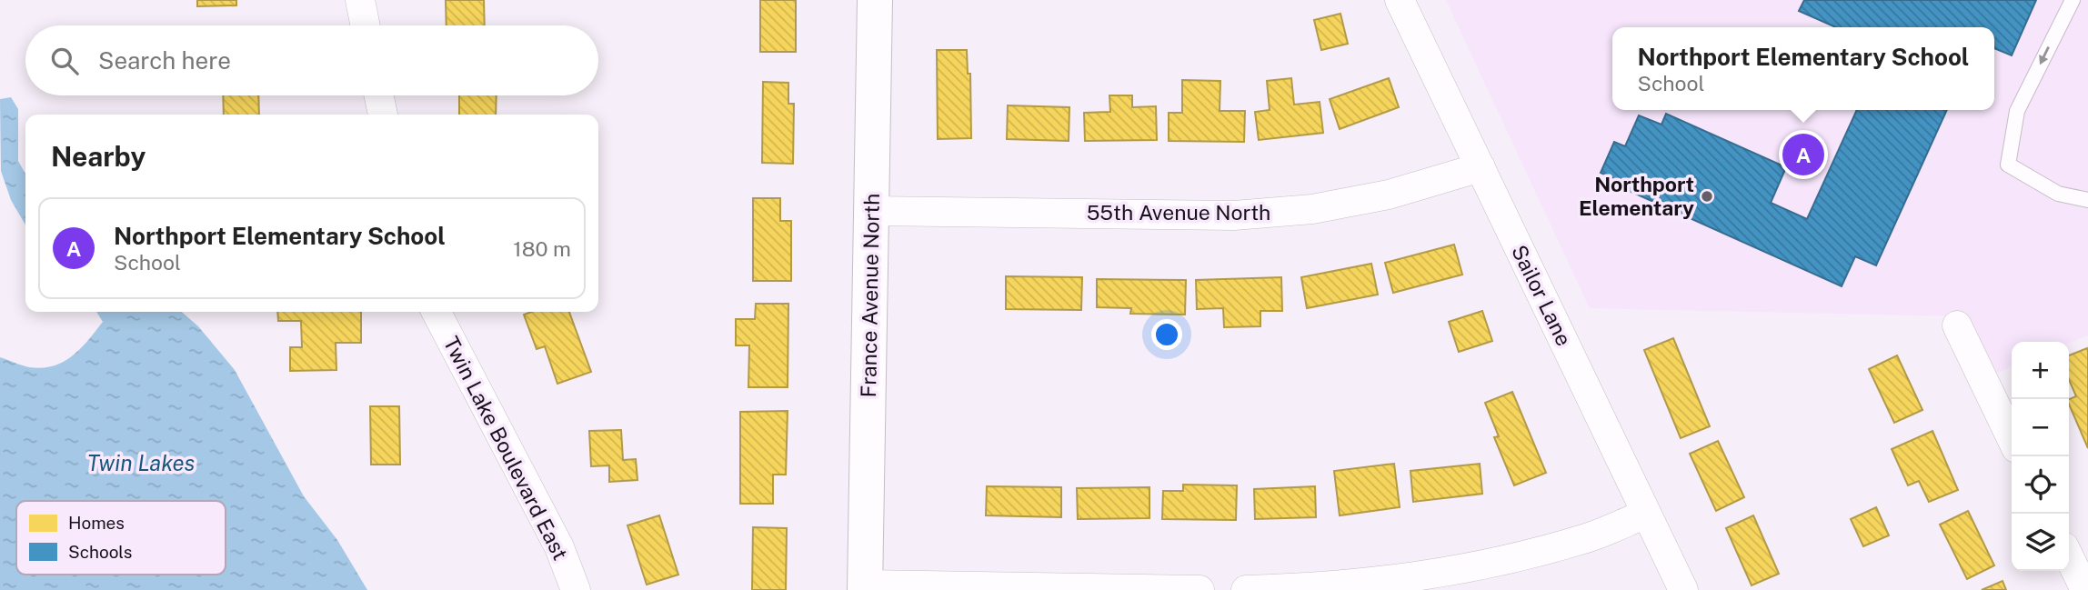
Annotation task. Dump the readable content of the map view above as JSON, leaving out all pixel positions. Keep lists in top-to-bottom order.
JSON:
{
  "streets": {
    "street": [
      "55th Avenue North",
      "France Avenue North",
      "Sailor Lane",
      "Twin Lake Boulevard East"
    ]
  },
  "crossings": [
    ["55th Avenue North", "France Avenue North"],
    ["55th Avenue North", "Sailor Lane"]
  ],
  "water": ["Twin Lakes"],
  "places": ["Northport Elementary"],
  "legend": ["Homes", "Schools"],
  "page": {
    "search": "Search here",
    "popup": ["Northport Elementary School", "School"],
    "heading": "Nearby",
    "pins": "A",
    "list": [
      {
        "mark": "A",
        "name": "Northport Elementary School",
        "note": "School",
        "value": "180 m"
      }
    ],
    "map_buttons": ["+", "−"]
  }
}
